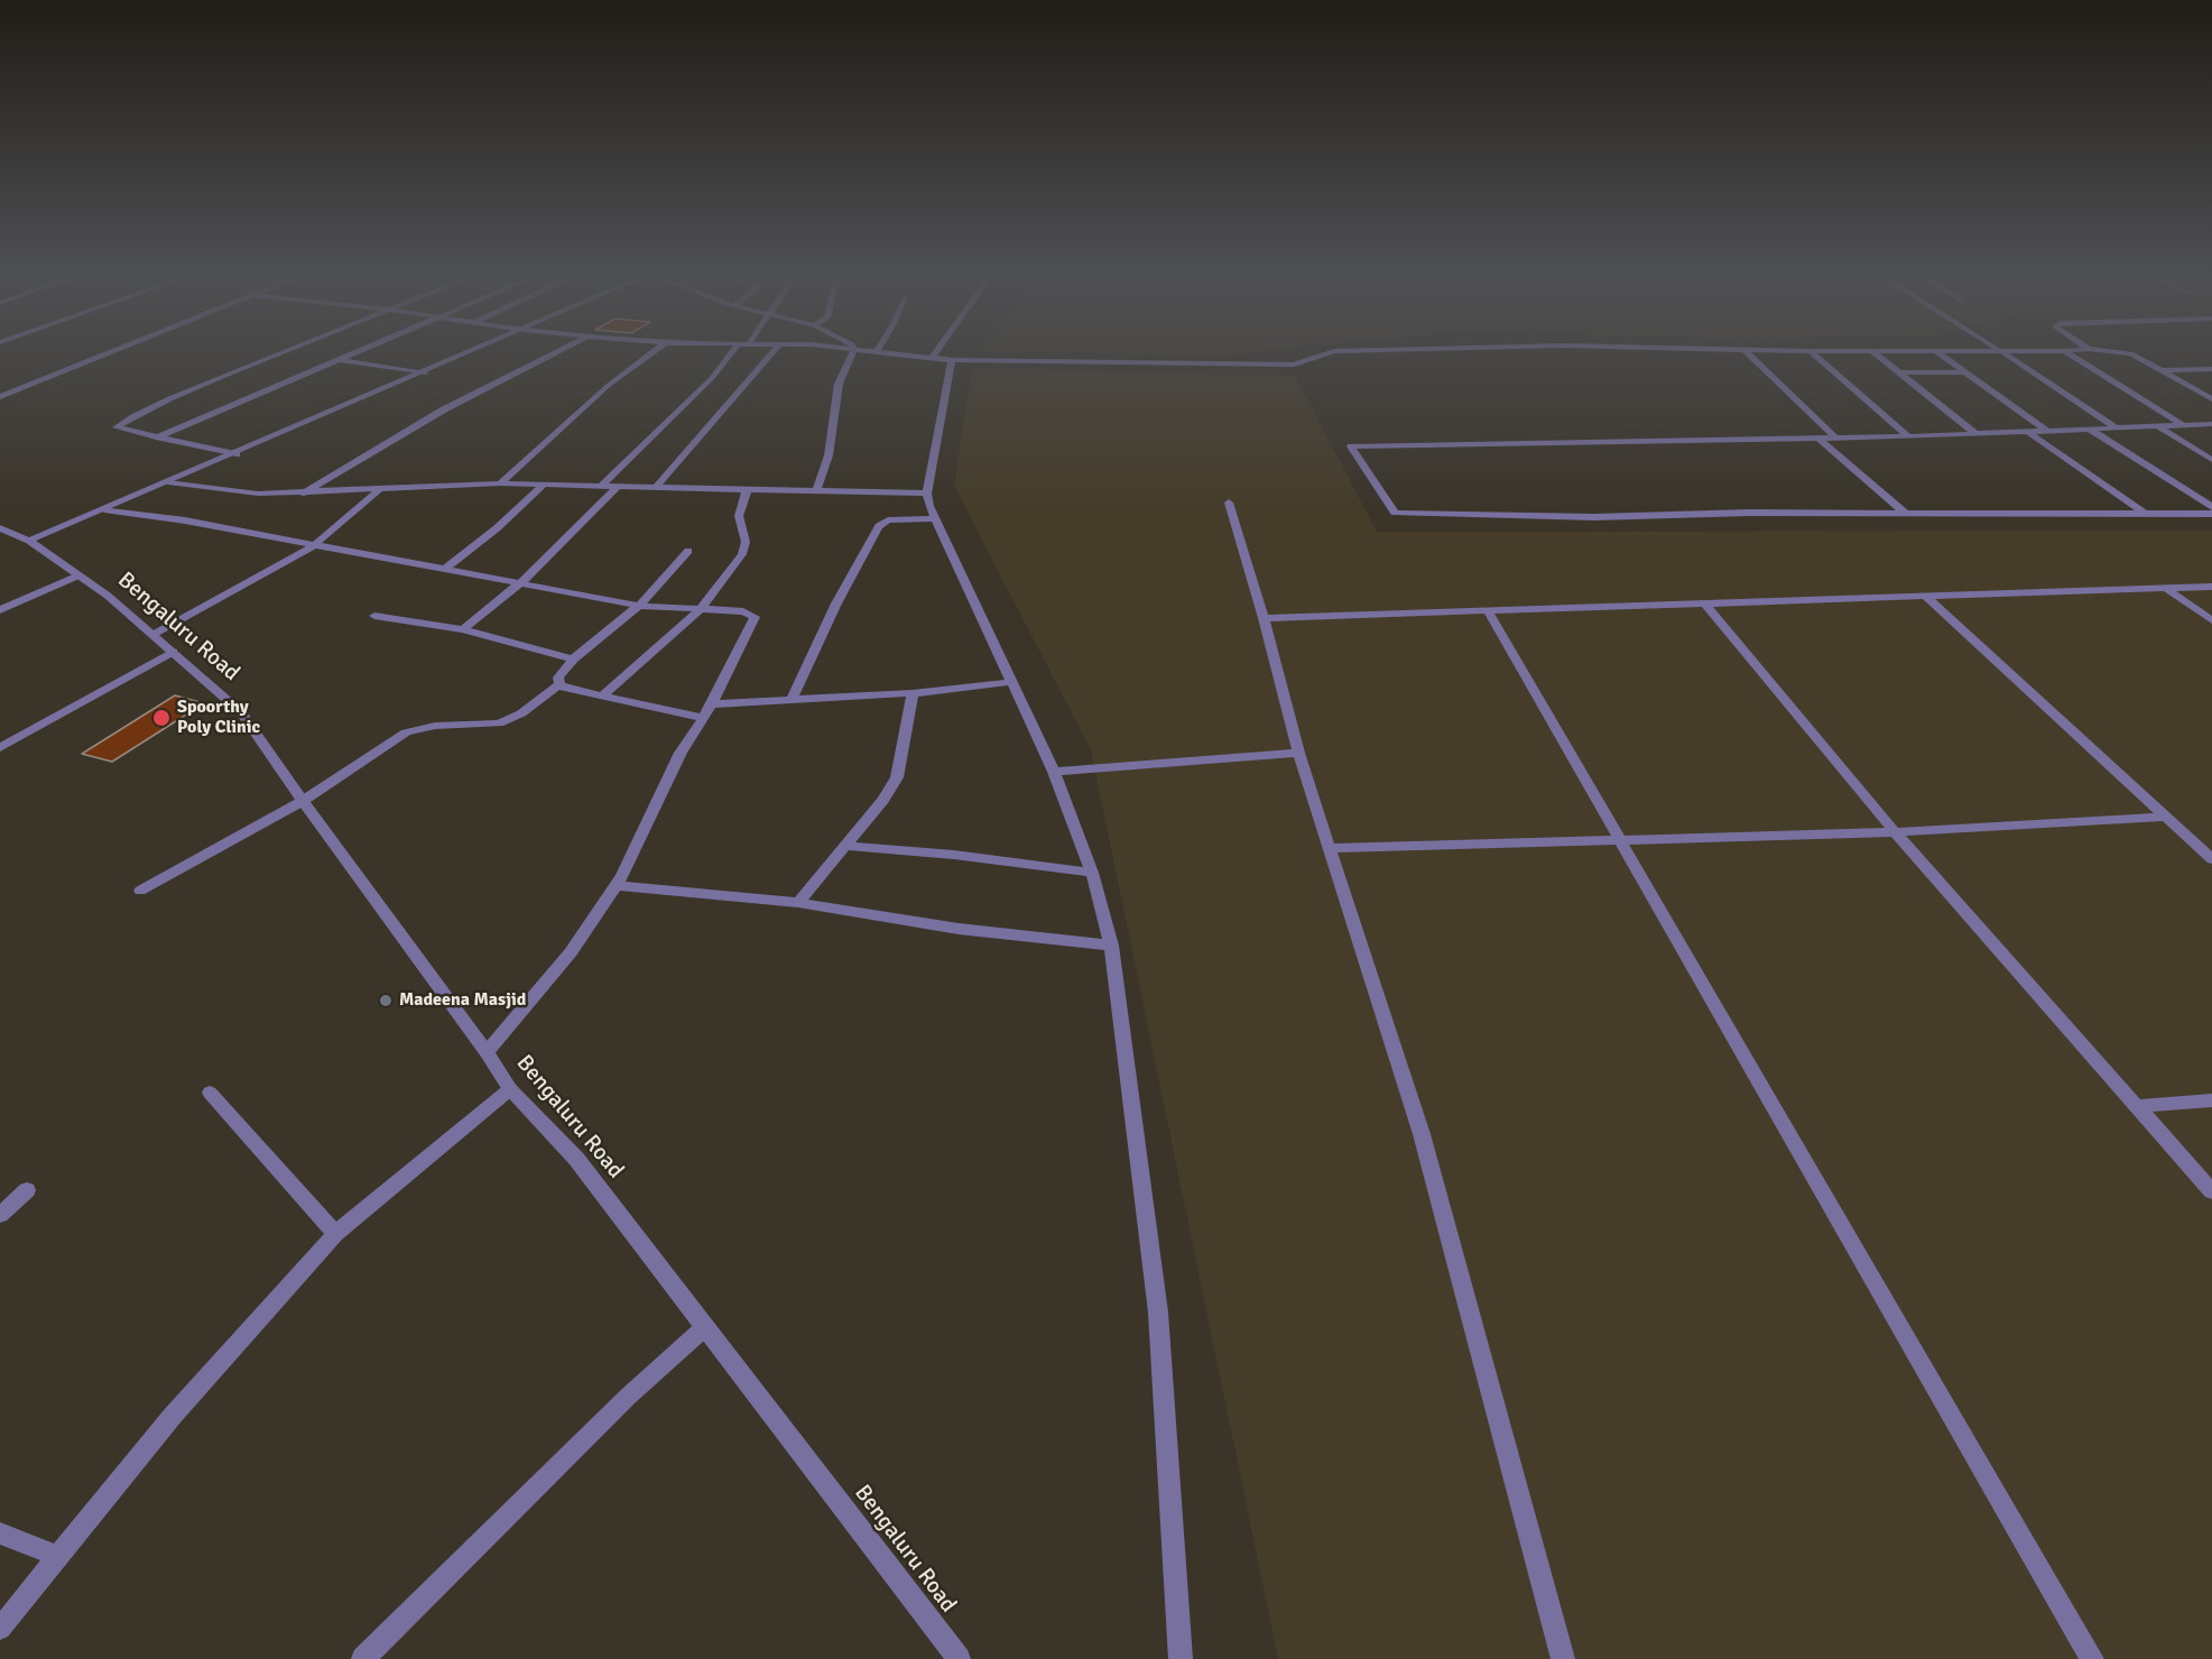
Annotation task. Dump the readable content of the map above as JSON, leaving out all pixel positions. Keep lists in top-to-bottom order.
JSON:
{
  "streets": {
    "street": ["Bengaluru Road"]
  },
  "places": ["Spoorthy Poly Clinic", "Madeena Masjid"]
}
